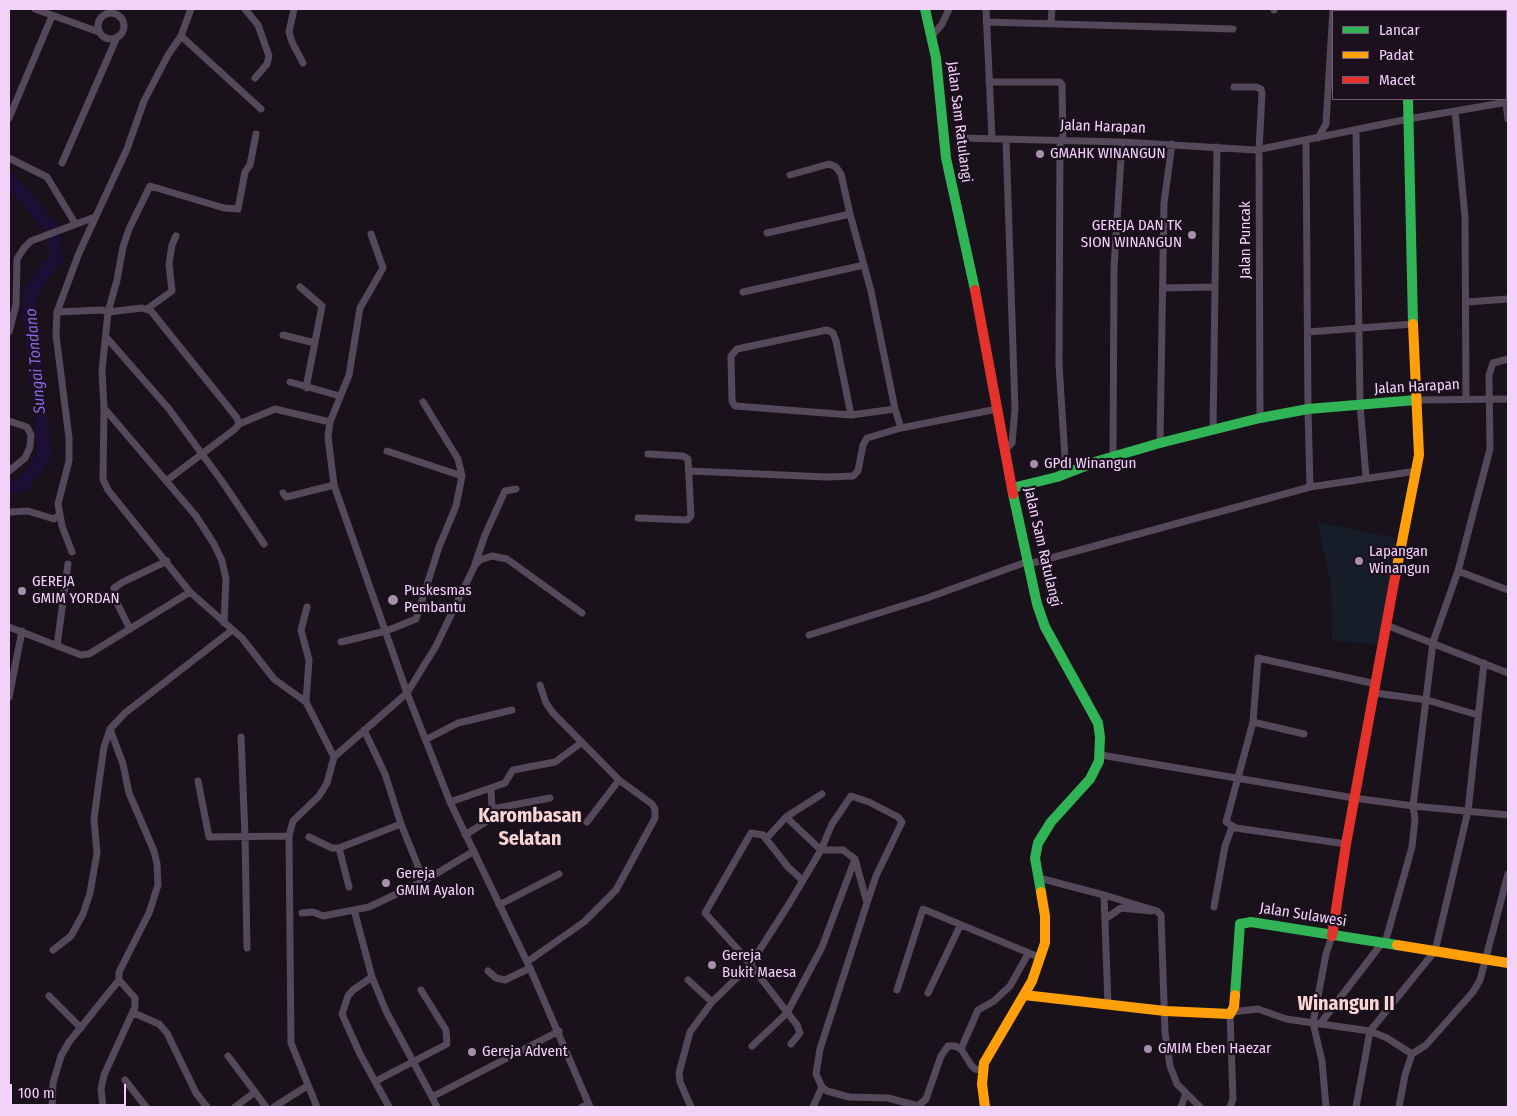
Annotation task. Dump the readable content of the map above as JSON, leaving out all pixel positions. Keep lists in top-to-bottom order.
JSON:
{
  "streets": {
    "main road": ["Jalan Sam Ratulangi", "Jalan Harapan", "Jalan Sulawesi"],
    "street": ["Jalan Puncak"]
  },
  "crossings": [
    ["Jalan Sam Ratulangi", "Jalan Harapan"],
    ["Jalan Harapan", "Jalan Puncak"]
  ],
  "districts": ["Karombasan Selatan", "Winangun II"],
  "water": ["Sungai Tondano"],
  "places": [
    "GMAHK WINANGUN",
    "GEREJA DAN TK SION WINANGUN",
    "GPdI Winangun",
    "Lapangan Winangun",
    "GEREJA GMIM YORDAN",
    "Puskesmas Pembantu",
    "Gereja GMIM Ayalon",
    "Gereja Bukit Maesa",
    "GMIM Eben Haezar",
    "Gereja Advent"
  ],
  "legend": ["Lancar", "Padat", "Macet"],
  "scale_bar": "100 m"
}
